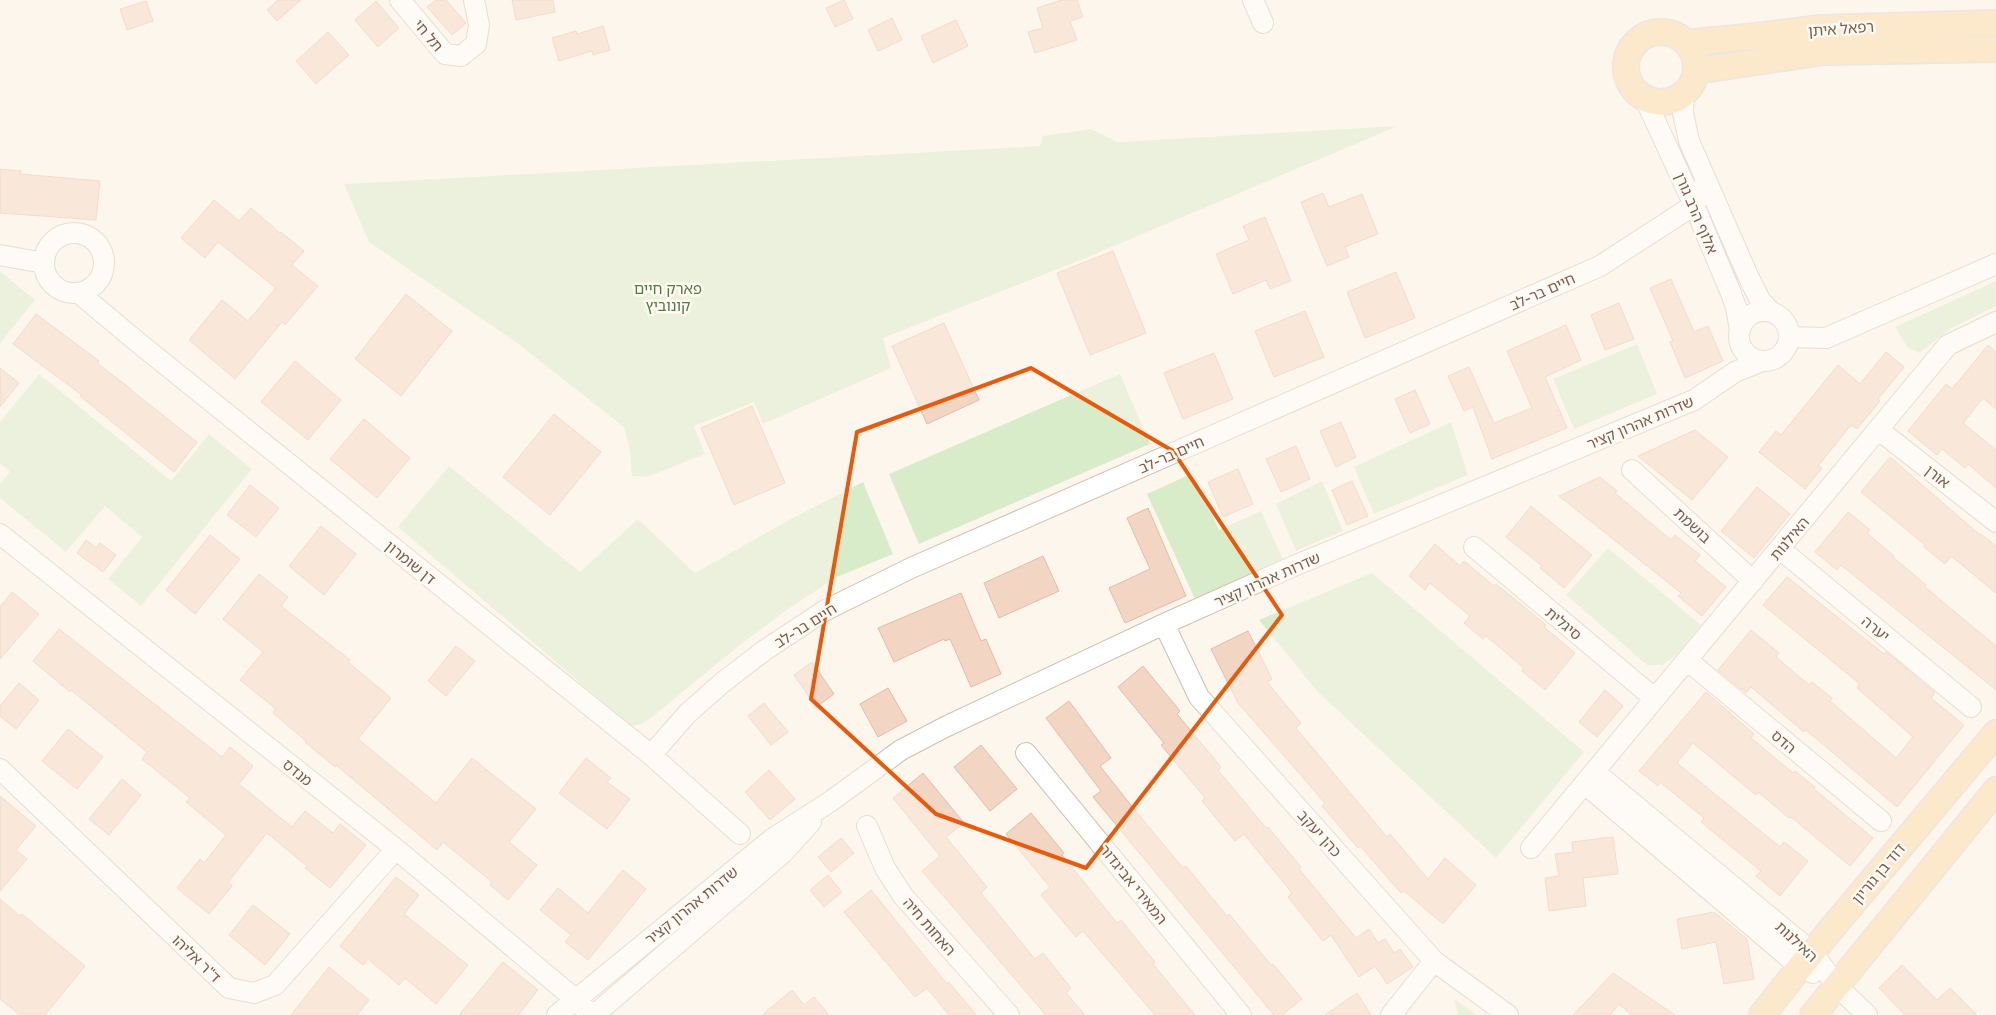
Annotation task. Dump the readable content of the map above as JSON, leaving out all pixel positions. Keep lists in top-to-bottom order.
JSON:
{
  "streets": {
    "main road": ["רפאל איתן", "דוד בן גוריון"],
    "street": [
      "תל חי",
      "אלוף הרב גורן",
      "חיים בר-לב",
      "שדרות אהרון קציר",
      "אורן",
      "בושמת",
      "האילנות",
      "דן שומרון",
      "סיגלית",
      "יערה",
      "הדס",
      "מנדס",
      "כהן יעקב",
      "המאירי אביגדור",
      "האחות חיה",
      "ד\"ר אליהו"
    ]
  },
  "crossings": [
    ["רפאל איתן", "אלוף הרב גורן"],
    ["אלוף הרב גורן", "חיים בר-לב"],
    ["אלוף הרב גורן", "שדרות אהרון קציר"],
    ["חיים בר-לב", "דן שומרון"],
    ["שדרות אהרון קציר", "מנדס"],
    ["שדרות אהרון קציר", "כהן יעקב"],
    ["אורן", "האילנות"],
    ["בושמת", "האילנות"],
    ["האילנות", "סיגלית"],
    ["האילנות", "יערה"],
    ["האילנות", "הדס"],
    ["האילנות", "דוד בן גוריון"],
    ["מנדס", "ד\"ר אליהו"]
  ],
  "parks": ["פארק חיים קונוביץ"]
}
